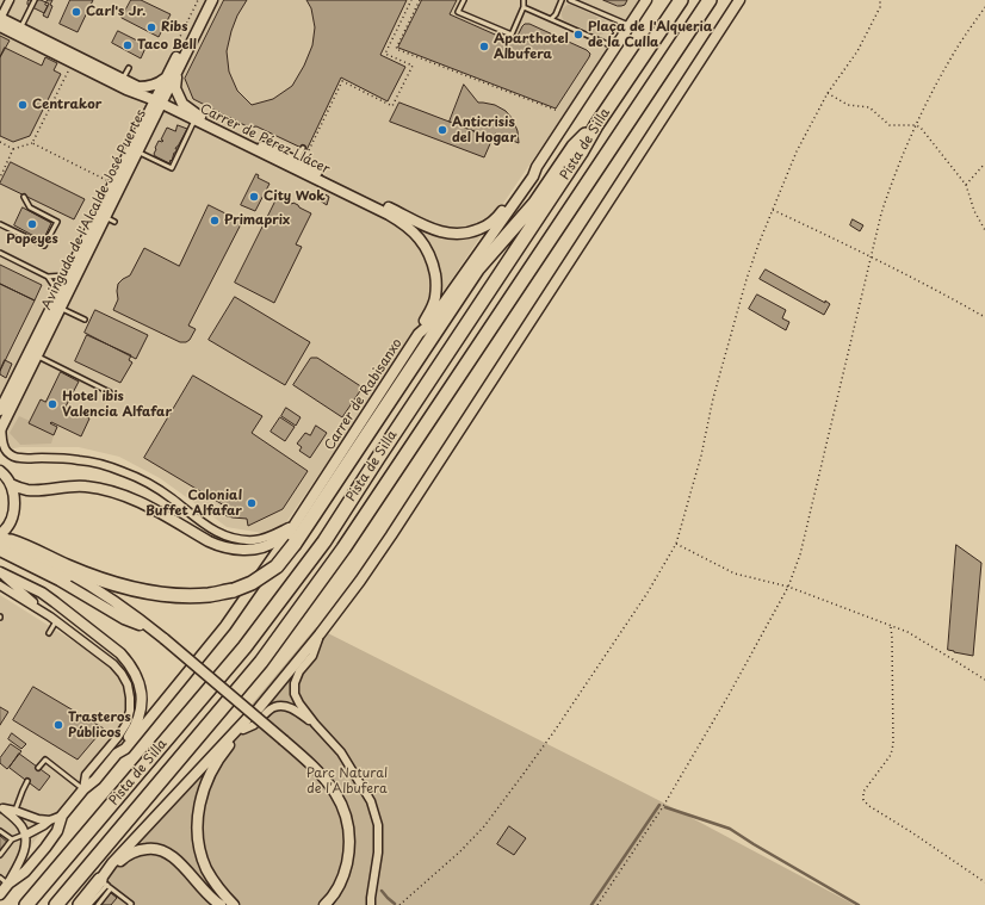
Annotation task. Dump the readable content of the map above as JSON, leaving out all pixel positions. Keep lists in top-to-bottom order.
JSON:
{
  "streets": {
    "highway": ["Pista de Silla"],
    "street": ["Carrer de Pérez Llácer", "Avinguda de l'Alcalde José Puertes", "Carrer de Rabisanxo"]
  },
  "crossings": [
    ["Carrer de Pérez Llácer", "Avinguda de l'Alcalde José Puertes"],
    ["Carrer de Pérez Llácer", "Carrer de Rabisanxo"]
  ],
  "parks": ["Parc Natural de l'Albufera"],
  "places": [
    "Carl's Jr.",
    "Ribs",
    "Plaça de l'Alqueria de la Culla",
    "Taco Bell",
    "Aparthotel Albufera",
    "Centrakor",
    "Anticrisis del Hogar",
    "City Wok",
    "Primaprix",
    "Popeyes",
    "Hotel ibis Valencia Alfafar",
    "Colonial Buffet Alfafar",
    "Trasteros Públicos"
  ]
}
